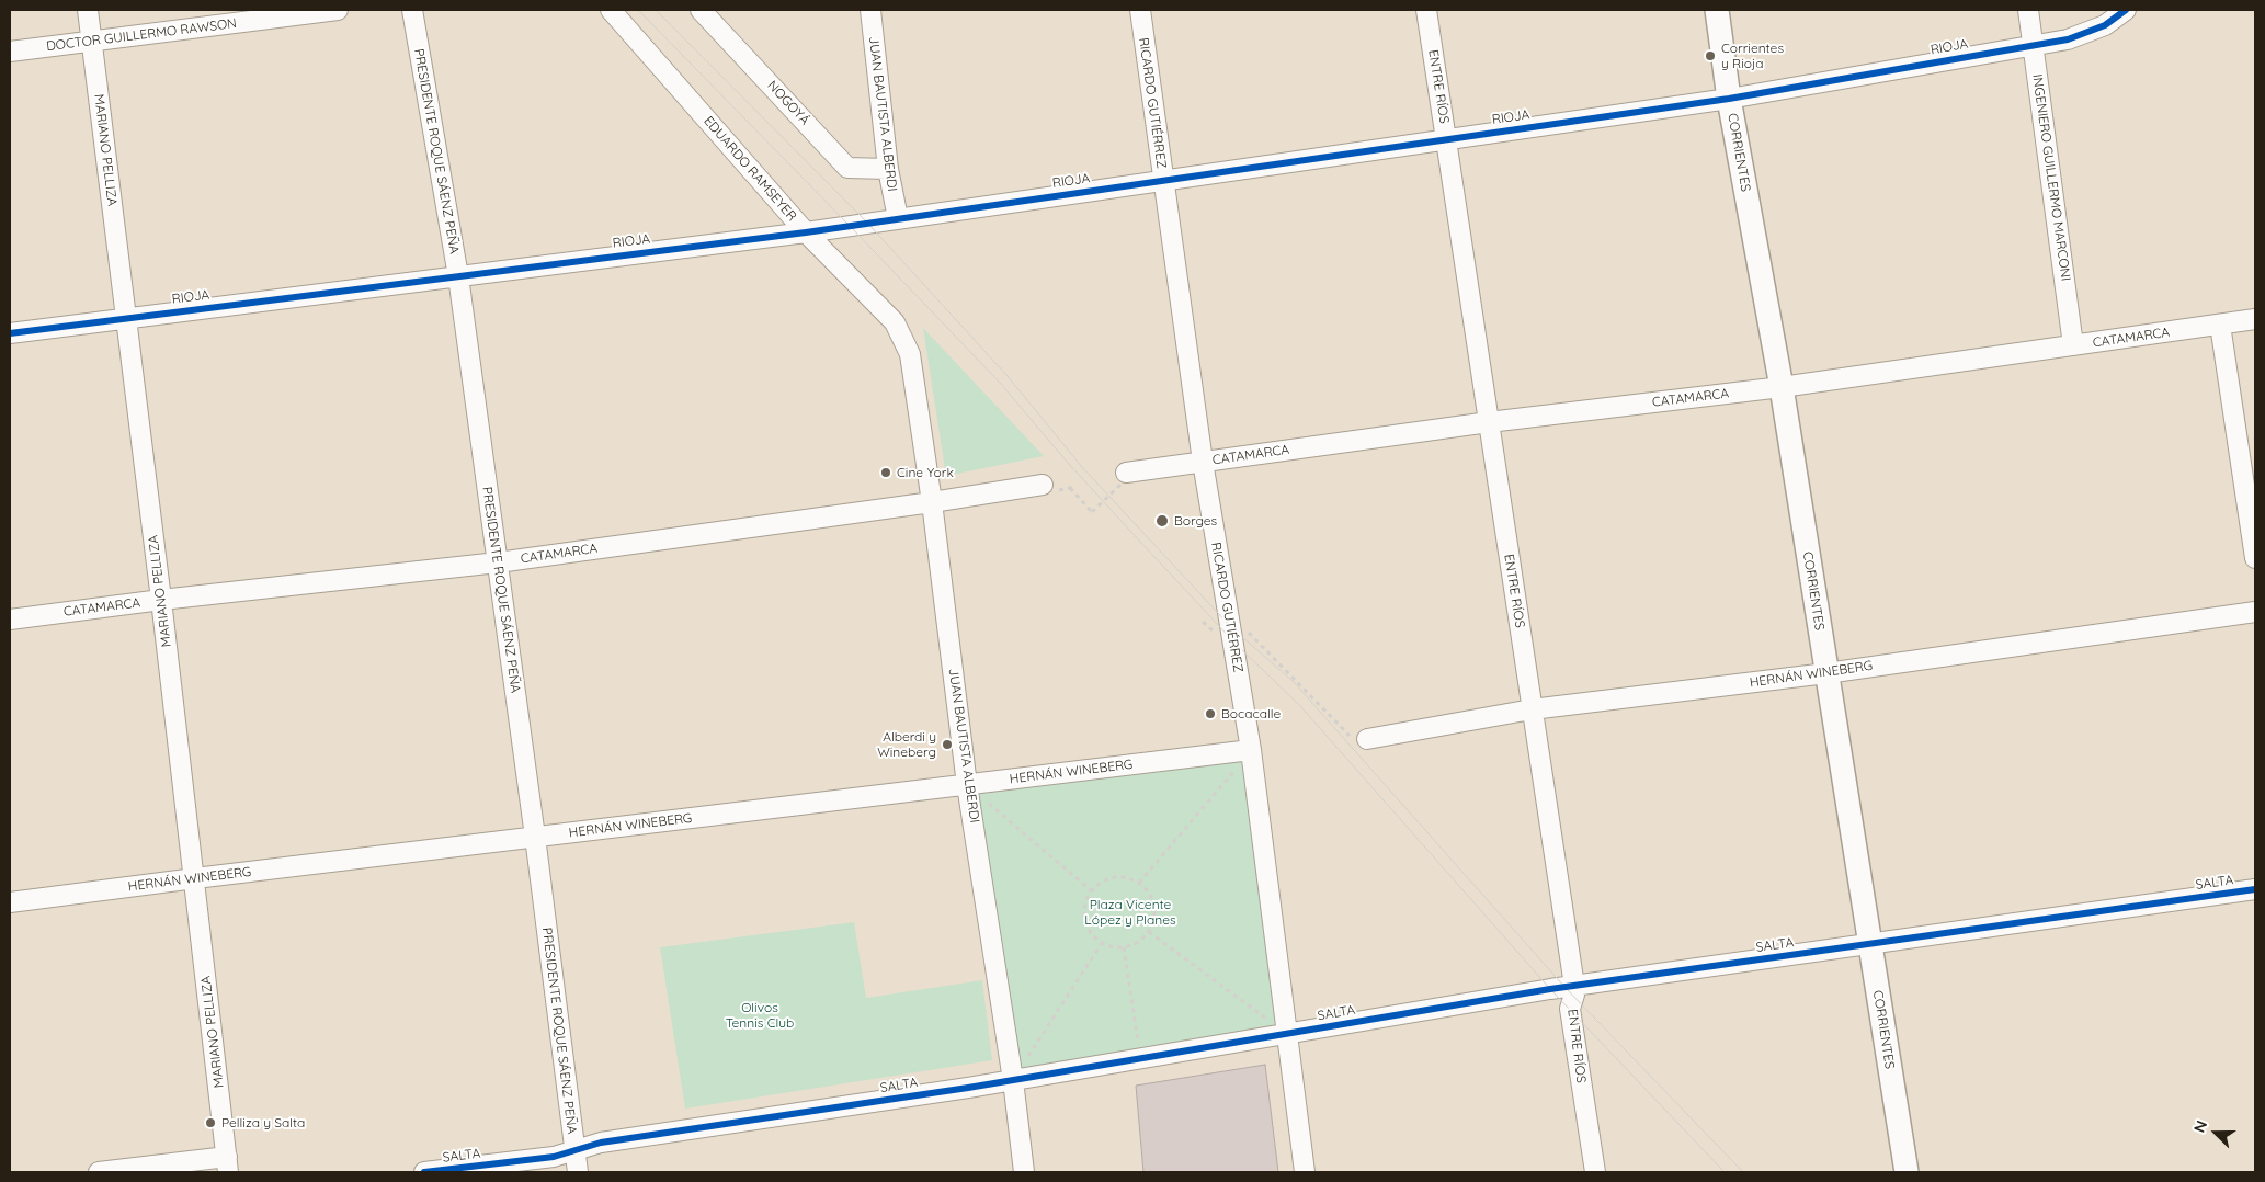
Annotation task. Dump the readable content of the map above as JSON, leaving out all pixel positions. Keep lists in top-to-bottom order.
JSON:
{
  "streets": {
    "street": [
      "DOCTOR GUILLERMO RAWSON",
      "RIOJA",
      "ENTRE RÍOS",
      "NOGOYÁ",
      "RICARDO GUTIÉRREZ",
      "JUAN BAUTISTA ALBERDI",
      "MARIANO PELLIZA",
      "PRESIDENTE ROQUE SÁENZ PEÑA",
      "CORRIENTES",
      "EDUARDO RAMSEYER",
      "INGENIERO GUILLERMO MARCONI",
      "CATAMARCA",
      "HERNÁN WINEBERG",
      "SALTA"
    ]
  },
  "crossings": [
    ["DOCTOR GUILLERMO RAWSON", "MARIANO PELLIZA"],
    ["RIOJA", "ENTRE RÍOS"],
    ["RIOJA", "RICARDO GUTIÉRREZ"],
    ["RIOJA", "JUAN BAUTISTA ALBERDI"],
    ["RIOJA", "MARIANO PELLIZA"],
    ["RIOJA", "PRESIDENTE ROQUE SÁENZ PEÑA"],
    ["RIOJA", "CORRIENTES"],
    ["RIOJA", "EDUARDO RAMSEYER"],
    ["RIOJA", "INGENIERO GUILLERMO MARCONI"],
    ["ENTRE RÍOS", "CATAMARCA"],
    ["ENTRE RÍOS", "HERNÁN WINEBERG"],
    ["ENTRE RÍOS", "SALTA"],
    ["NOGOYÁ", "JUAN BAUTISTA ALBERDI"],
    ["RICARDO GUTIÉRREZ", "CATAMARCA"],
    ["RICARDO GUTIÉRREZ", "HERNÁN WINEBERG"],
    ["RICARDO GUTIÉRREZ", "SALTA"],
    ["JUAN BAUTISTA ALBERDI", "EDUARDO RAMSEYER"],
    ["JUAN BAUTISTA ALBERDI", "CATAMARCA"],
    ["JUAN BAUTISTA ALBERDI", "HERNÁN WINEBERG"],
    ["JUAN BAUTISTA ALBERDI", "SALTA"],
    ["MARIANO PELLIZA", "CATAMARCA"],
    ["MARIANO PELLIZA", "HERNÁN WINEBERG"],
    ["PRESIDENTE ROQUE SÁENZ PEÑA", "CATAMARCA"],
    ["PRESIDENTE ROQUE SÁENZ PEÑA", "HERNÁN WINEBERG"],
    ["PRESIDENTE ROQUE SÁENZ PEÑA", "SALTA"],
    ["CORRIENTES", "CATAMARCA"],
    ["CORRIENTES", "HERNÁN WINEBERG"],
    ["CORRIENTES", "SALTA"],
    ["INGENIERO GUILLERMO MARCONI", "CATAMARCA"]
  ],
  "parks": ["Plaza Vicente López y Planes", "Olivos Tennis Club"],
  "places": [
    "Corrientes y Rioja",
    "Cine York",
    "Borges",
    "Bocacalle",
    "Alberdi y Wineberg",
    "Pelliza y Salta"
  ],
  "north": "left"
}
